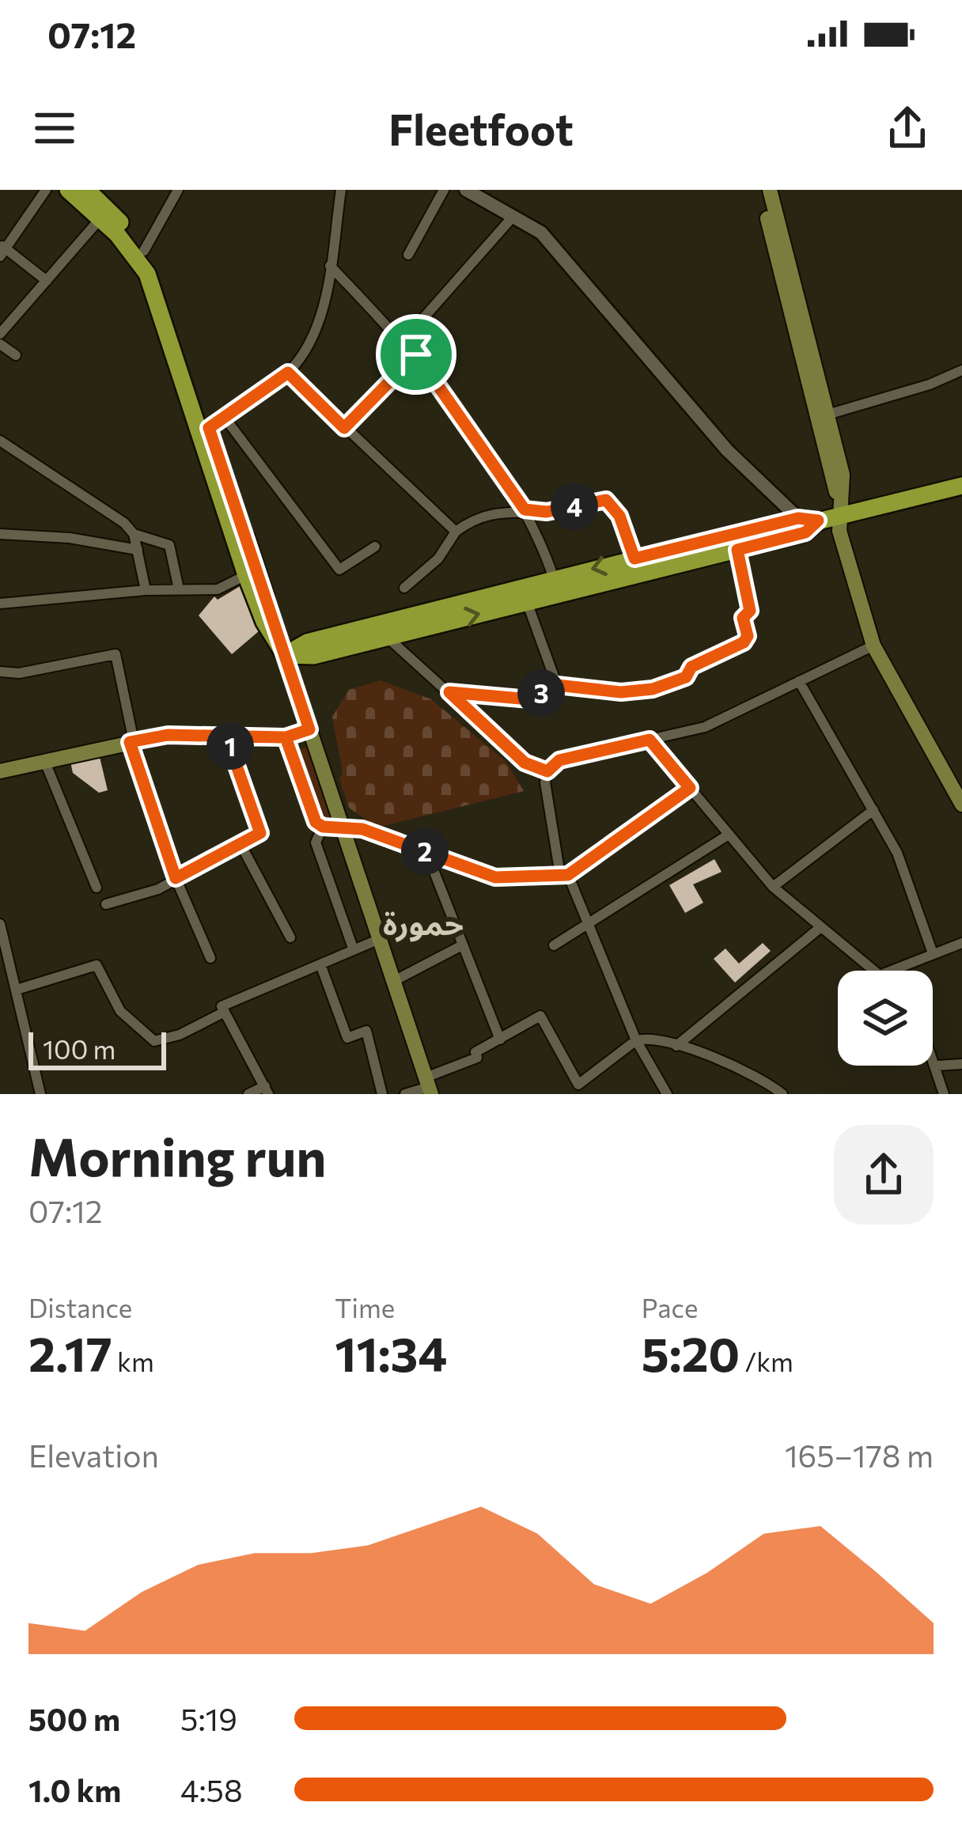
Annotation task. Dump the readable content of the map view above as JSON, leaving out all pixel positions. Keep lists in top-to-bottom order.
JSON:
{
  "districts": ["حمورة"],
  "scale_bar": "100 m",
  "page": {
    "status": "07:12",
    "header": "Fleetfoot",
    "pins": [
      "4",
      "3",
      "1",
      "2"
    ],
    "scale": "100 m",
    "heading": ["Morning run", "07:12"],
    "stats": [
      ["Distance", "2.17 km"],
      ["Time", "11:34"],
      ["Pace", "5:20 /km"]
    ],
    "chart": ["Elevation", "165–178 m"],
    "list": [
      {
        "name": "500 m",
        "note": "5:19"
      },
      {
        "name": "1.0 km",
        "note": "4:58"
      }
    ]
  }
}
